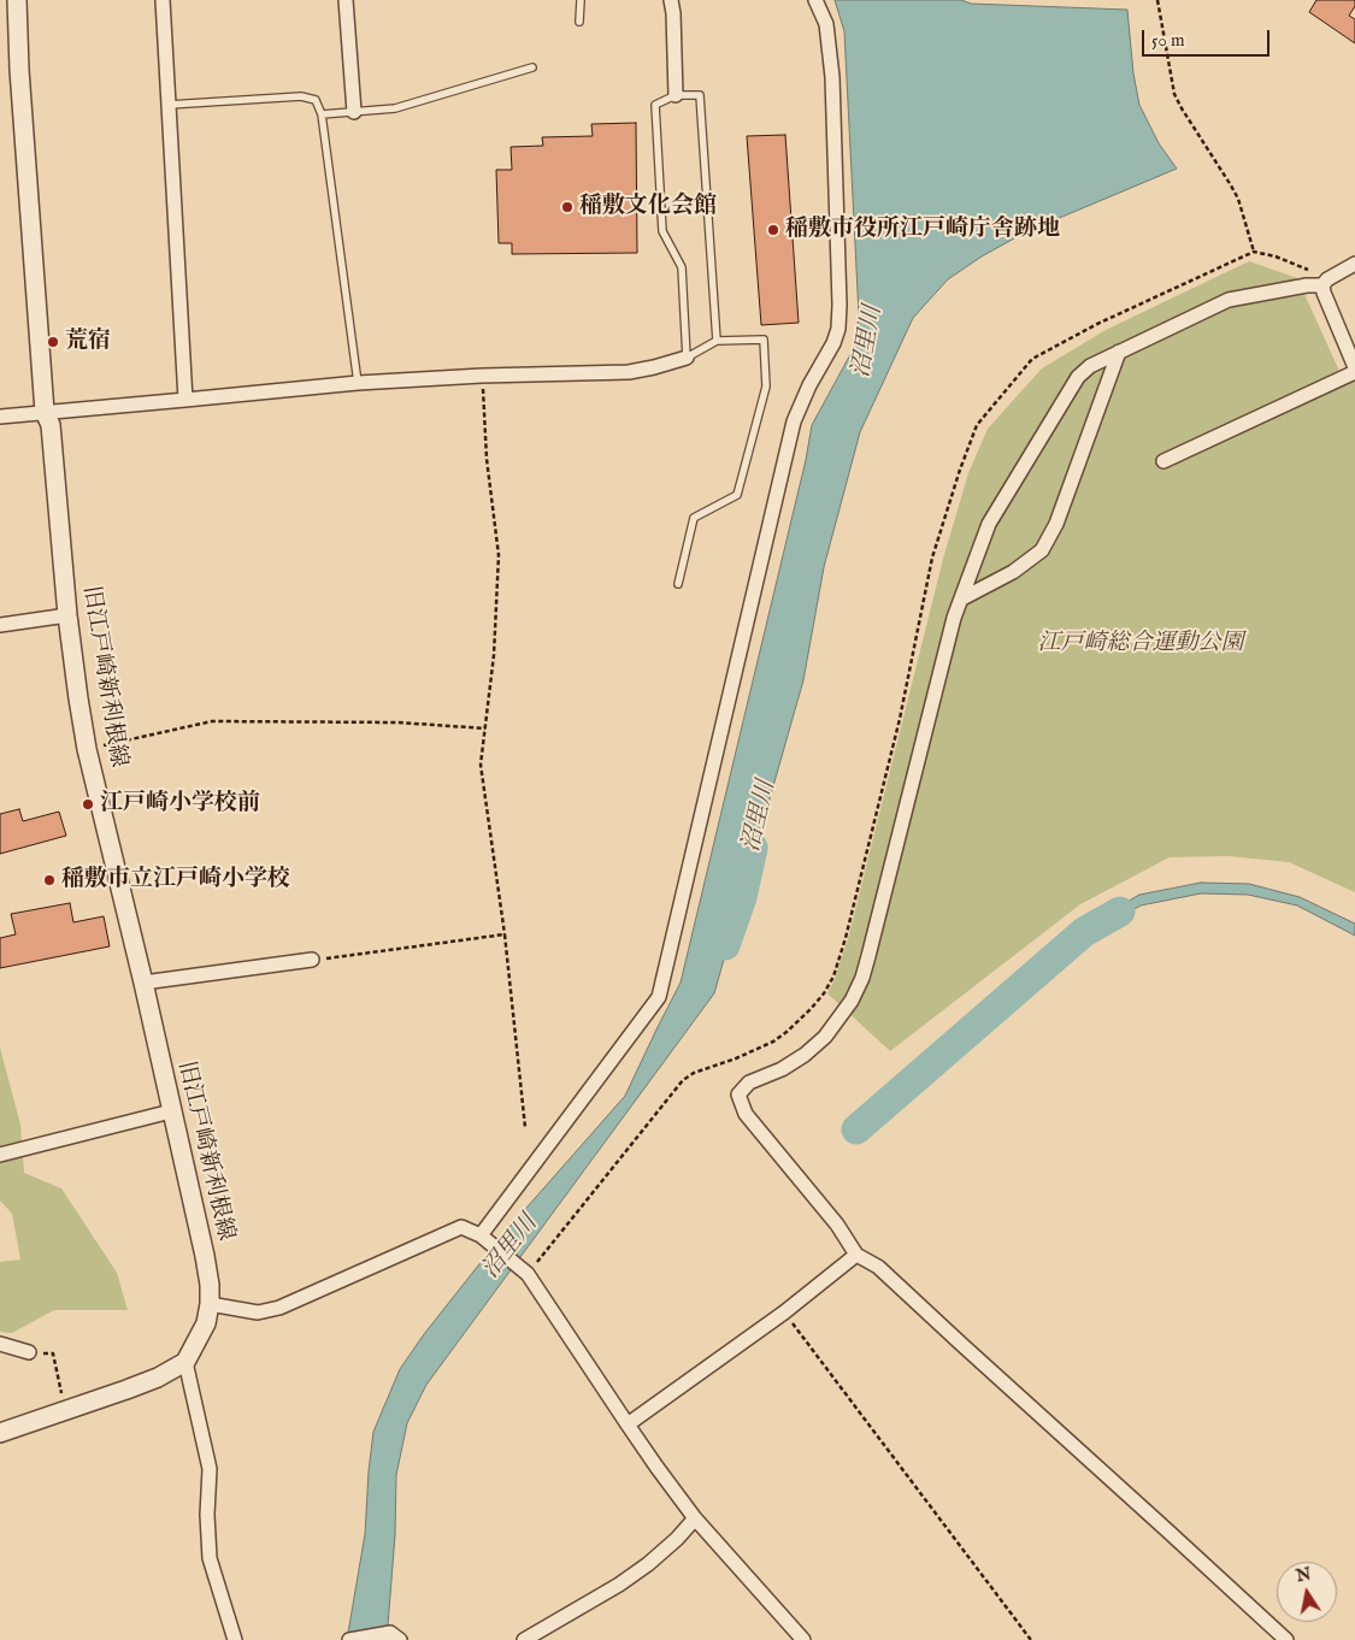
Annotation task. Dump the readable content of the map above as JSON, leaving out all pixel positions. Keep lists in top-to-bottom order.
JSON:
{
  "streets": {
    "street": ["旧江戸崎新利根線"]
  },
  "water": ["沼里川"],
  "parks": ["江戸崎総合運動公園"],
  "places": [
    "稲敷文化会館",
    "稲敷市役所江戸崎庁舎跡地",
    "荒宿",
    "江戸崎小学校前",
    "稲敷市立江戸崎小学校"
  ],
  "scale_bar": "50 m",
  "north": "top"
}
